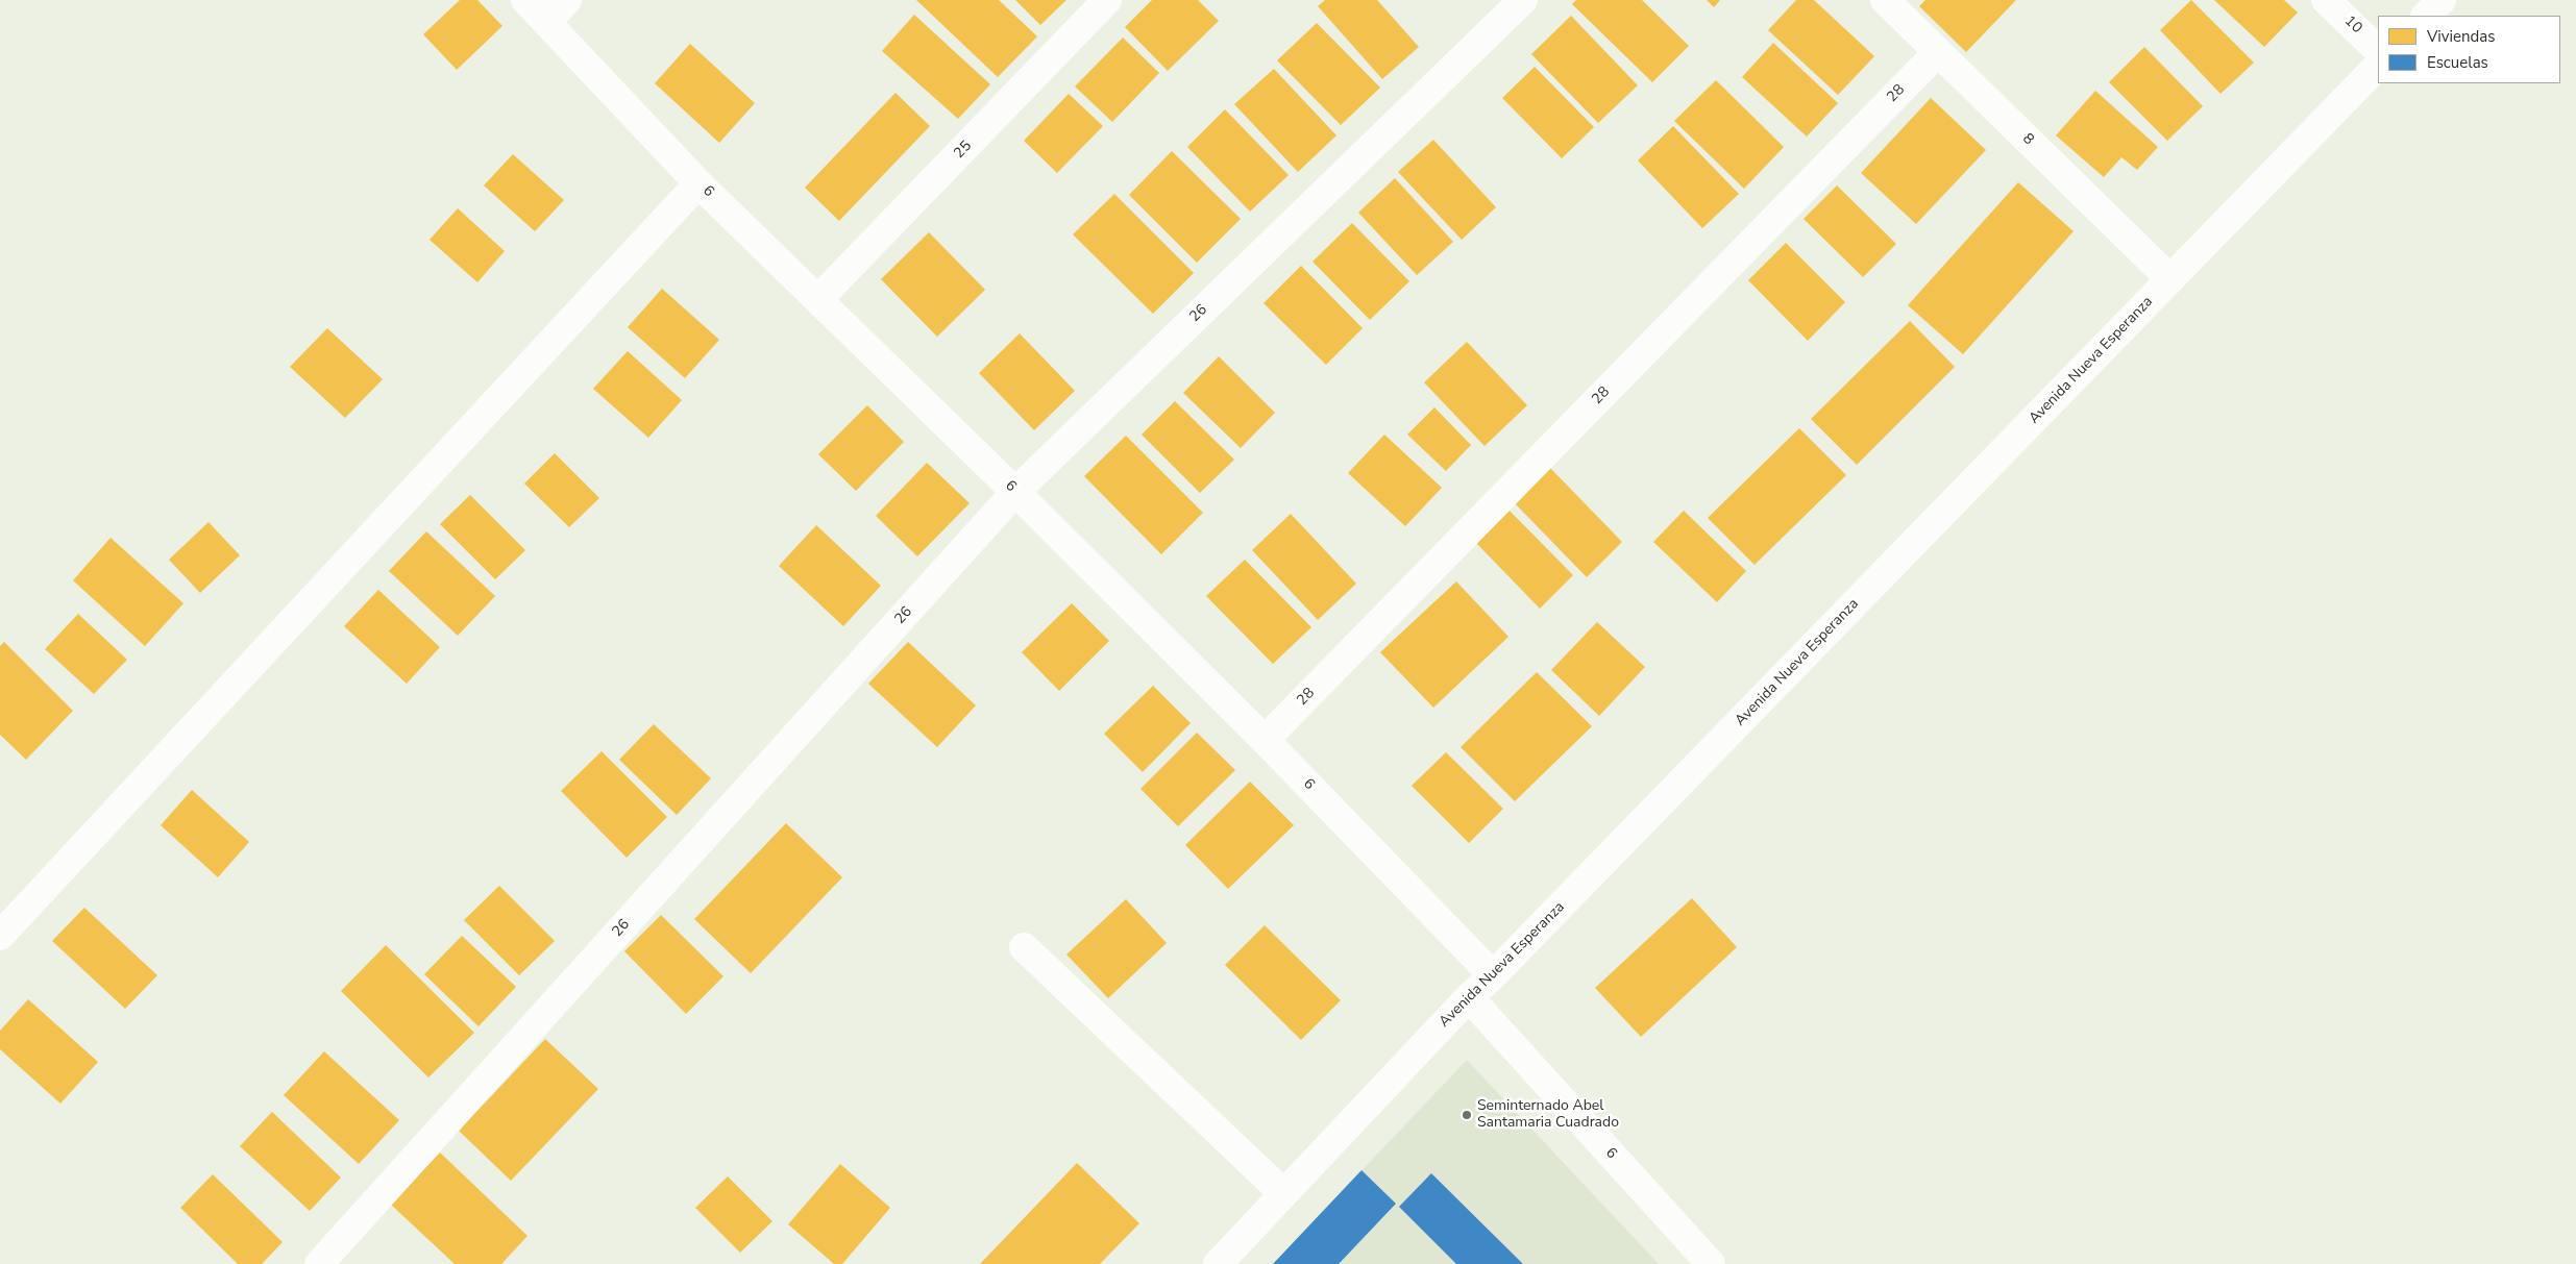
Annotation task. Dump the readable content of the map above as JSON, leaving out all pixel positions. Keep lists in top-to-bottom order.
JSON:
{
  "streets": {
    "street": [
      "10",
      "28",
      "8",
      "25",
      "6",
      "26",
      "Avenida Nueva Esperanza"
    ]
  },
  "crossings": [
    ["28", "8"],
    ["28", "6"],
    ["8", "Avenida Nueva Esperanza"],
    ["25", "6"],
    ["6", "26"],
    ["6", "Avenida Nueva Esperanza"]
  ],
  "places": ["Seminternado Abel Santamaria Cuadrado"],
  "legend": ["Viviendas", "Escuelas"]
}
